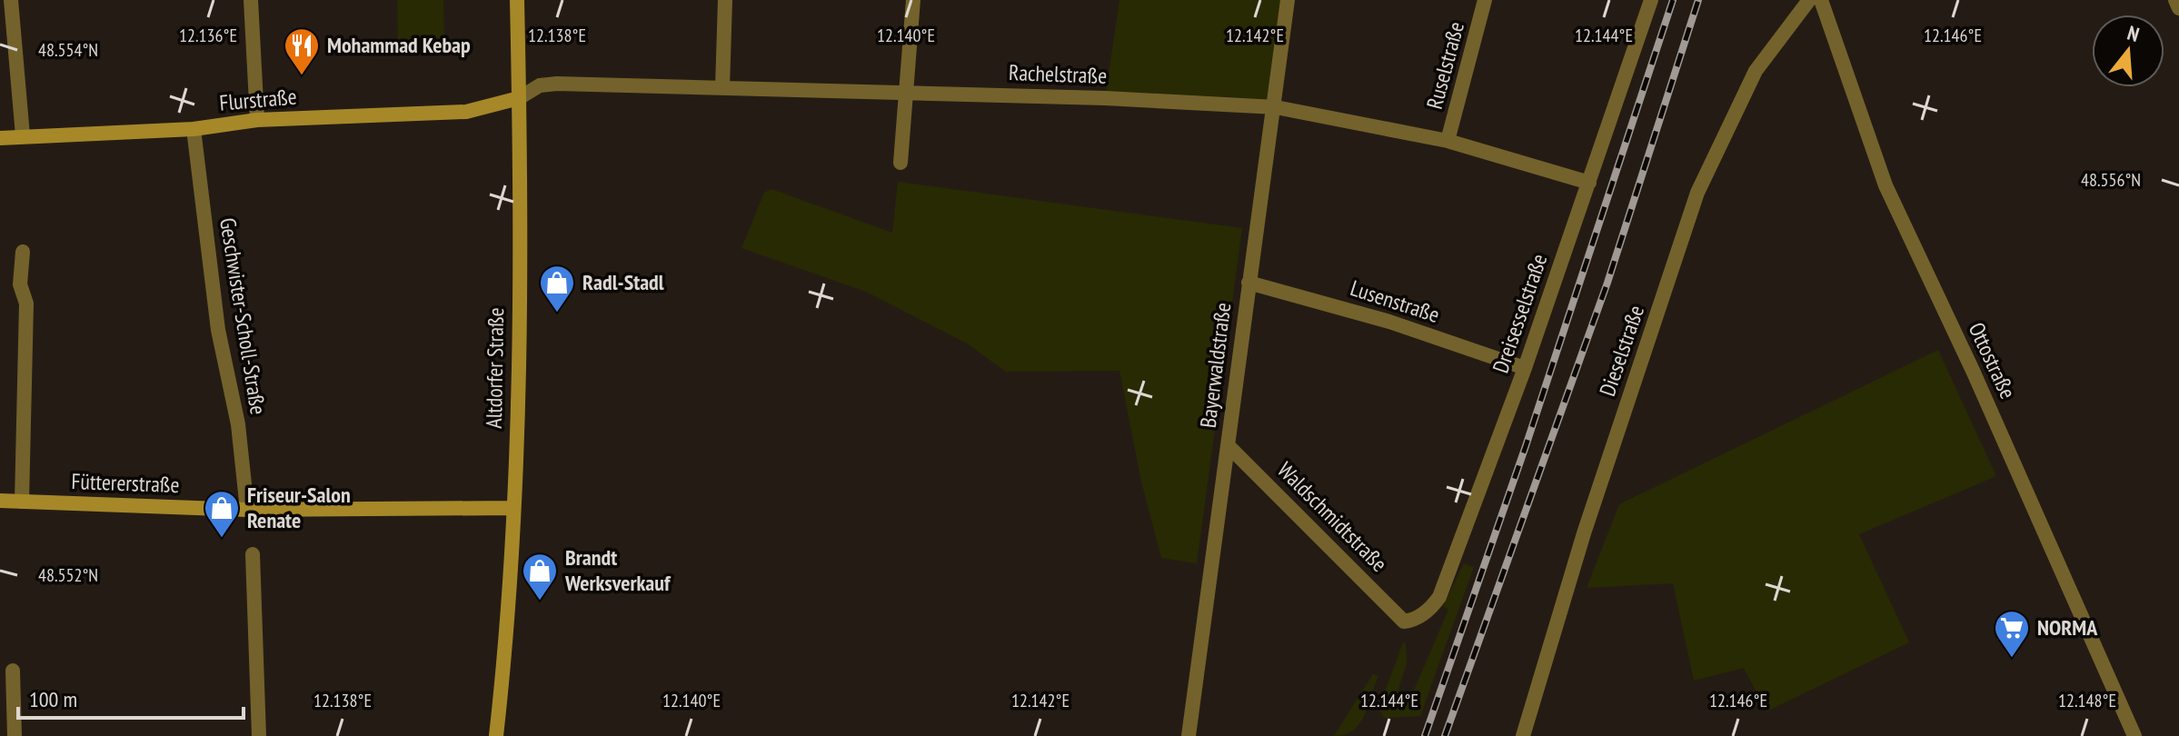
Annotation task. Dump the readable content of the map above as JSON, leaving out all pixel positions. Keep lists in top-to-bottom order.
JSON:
{
  "streets": {
    "street": [
      "Ruselstraße",
      "Rachelstraße",
      "Flurstraße",
      "Lusenstraße",
      "Dreisesselstraße",
      "Geschwister-Scholl-Straße",
      "Dieselstraße",
      "Ottostraße",
      "Bayerwaldstraße",
      "Altdorfer Straße",
      "Füttererstraße",
      "Waldschmidtstraße"
    ]
  },
  "crossings": [
    ["Ruselstraße", "Rachelstraße"],
    ["Rachelstraße", "Flurstraße"],
    ["Rachelstraße", "Dreisesselstraße"],
    ["Rachelstraße", "Bayerwaldstraße"],
    ["Rachelstraße", "Altdorfer Straße"],
    ["Flurstraße", "Geschwister-Scholl-Straße"],
    ["Flurstraße", "Altdorfer Straße"],
    ["Lusenstraße", "Dreisesselstraße"],
    ["Lusenstraße", "Bayerwaldstraße"],
    ["Dreisesselstraße", "Waldschmidtstraße"],
    ["Geschwister-Scholl-Straße", "Füttererstraße"],
    ["Bayerwaldstraße", "Waldschmidtstraße"],
    ["Altdorfer Straße", "Füttererstraße"]
  ],
  "places": {
    "restaurant": ["Mohammad Kebap"],
    "shop": ["Radl-Stadl", "Friseur-Salon Renate", "Brandt Werksverkauf"],
    "supermarket": ["NORMA"]
  },
  "scale_bar": "100 m",
  "north": "top",
  "coordinates": [
    "12.136°E",
    "12.138°E",
    "12.140°E",
    "12.142°E",
    "12.144°E",
    "12.146°E",
    "48.554°N",
    "48.556°N",
    "48.552°N",
    "12.148°E"
  ]
}
